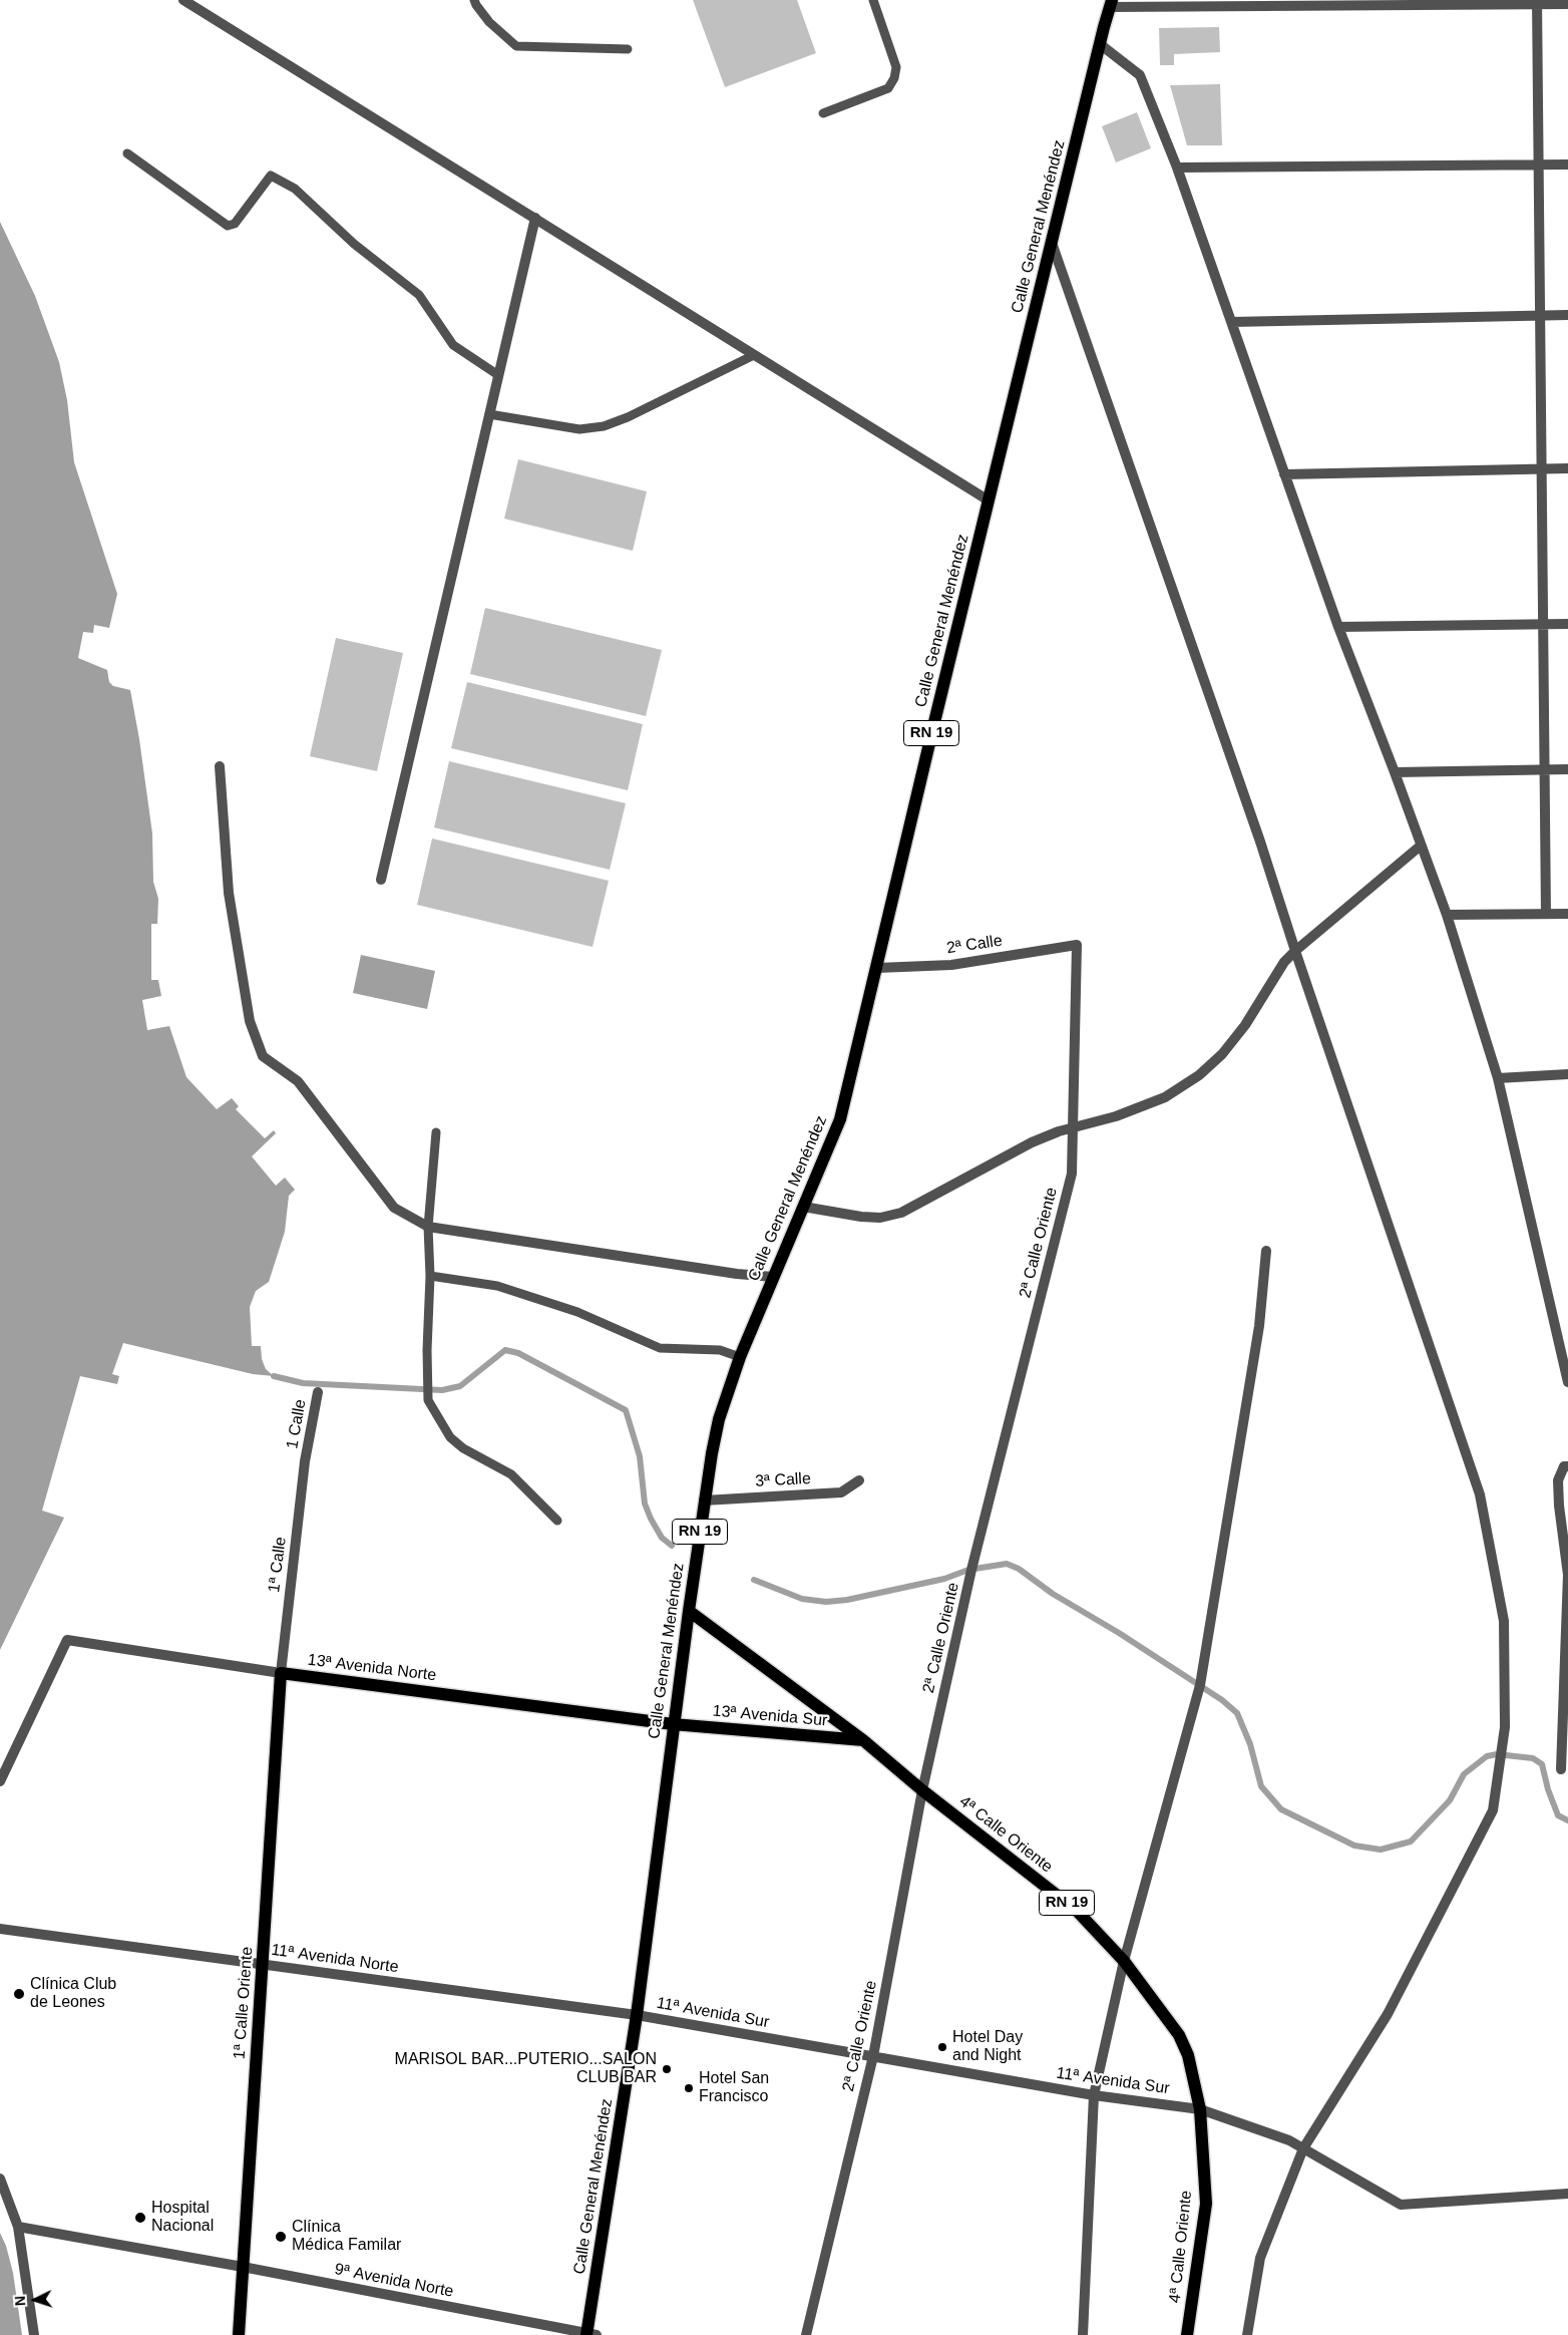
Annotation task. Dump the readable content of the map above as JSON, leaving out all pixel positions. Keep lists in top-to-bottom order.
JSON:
{
  "streets": {
    "main road": [
      "Calle General Menéndez",
      "RN 19",
      "13ª Avenida Norte",
      "13ª Avenida Sur",
      "4ª Calle Oriente",
      "1ª Calle Oriente"
    ],
    "street": [
      "2ª Calle",
      "2ª Calle Oriente",
      "1 Calle",
      "3ª Calle",
      "1ª Calle",
      "11ª Avenida Norte",
      "11ª Avenida Sur",
      "9ª Avenida Norte"
    ]
  },
  "crossings": [
    ["Calle General Menéndez", "2ª Calle"],
    ["Calle General Menéndez", "3ª Calle"],
    ["Calle General Menéndez", "13ª Avenida Norte"],
    ["Calle General Menéndez", "13ª Avenida Sur"],
    ["Calle General Menéndez", "4ª Calle Oriente"],
    ["Calle General Menéndez", "11ª Avenida Norte"],
    ["Calle General Menéndez", "11ª Avenida Sur"],
    ["Calle General Menéndez", "9ª Avenida Norte"],
    ["2ª Calle", "2ª Calle Oriente"],
    ["2ª Calle Oriente", "4ª Calle Oriente"],
    ["2ª Calle Oriente", "11ª Avenida Sur"],
    ["1 Calle", "1ª Calle"],
    ["1ª Calle", "13ª Avenida Norte"],
    ["1ª Calle", "1ª Calle Oriente"],
    ["13ª Avenida Norte", "13ª Avenida Sur"],
    ["13ª Avenida Norte", "1ª Calle Oriente"],
    ["13ª Avenida Sur", "4ª Calle Oriente"],
    ["4ª Calle Oriente", "11ª Avenida Sur"],
    ["11ª Avenida Norte", "1ª Calle Oriente"],
    ["11ª Avenida Norte", "11ª Avenida Sur"],
    ["1ª Calle Oriente", "9ª Avenida Norte"]
  ],
  "places": [
    "Clínica Club de Leones",
    "Hotel Day and Night",
    "MARISOL BAR...PUTERIO...SALON CLUB BAR",
    "Hotel San Francisco",
    "Hospital Nacional",
    "Clínica Médica Familar"
  ],
  "north": "left"
}
